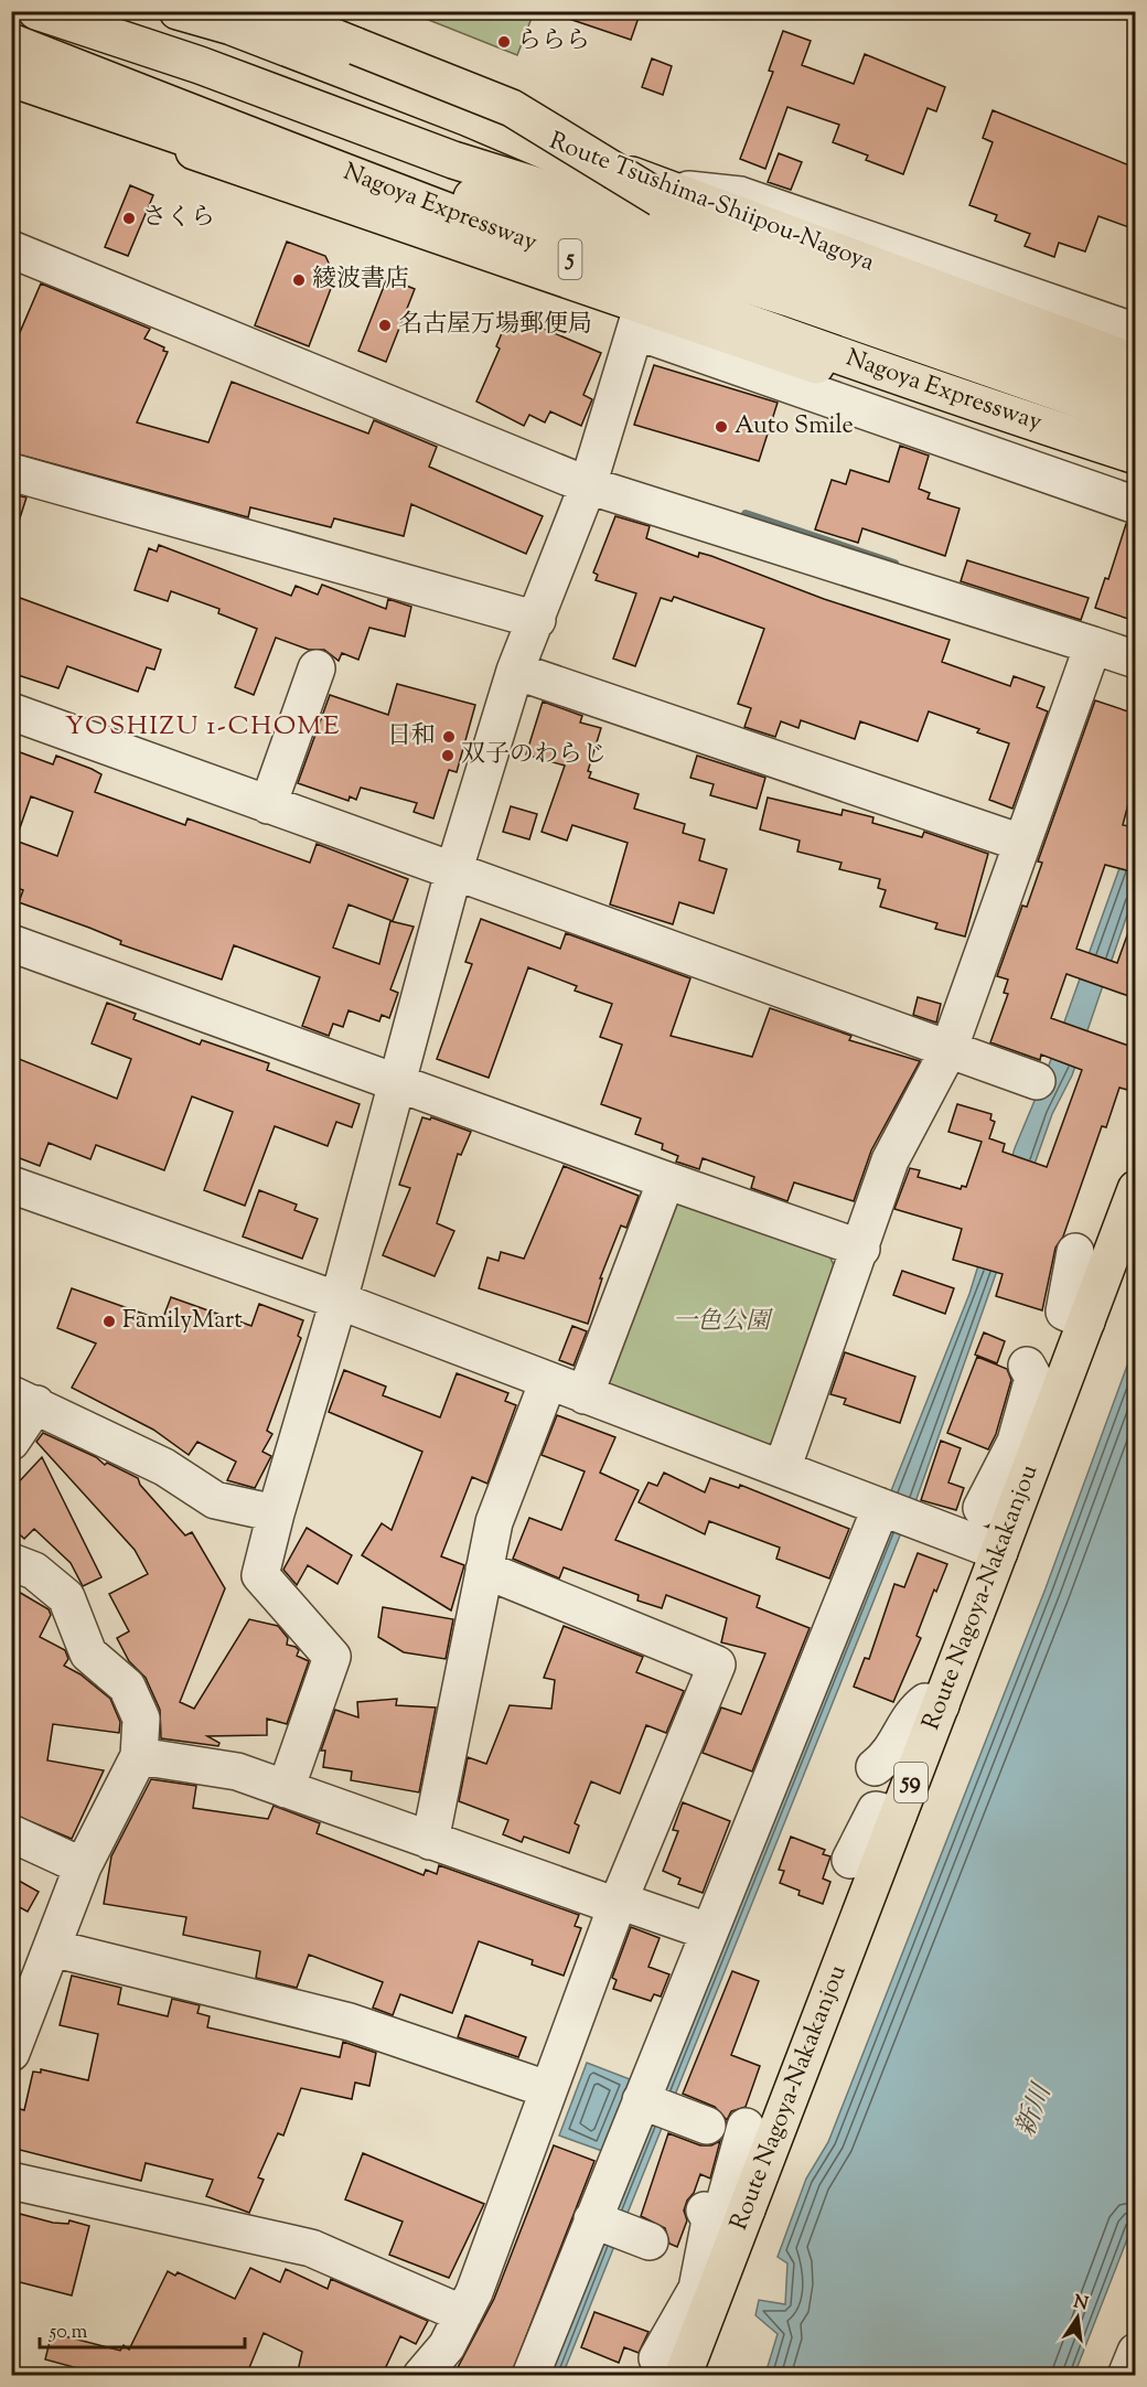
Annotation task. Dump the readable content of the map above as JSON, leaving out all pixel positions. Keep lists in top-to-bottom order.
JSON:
{
  "streets": {
    "main road": [
      "Route Tsushima-Shiipou-Nagoya",
      "Nagoya Expressway",
      "5",
      "Route Nagoya-Nakakanjou",
      "59"
    ]
  },
  "districts": ["YOSHIZU 1-CHOME"],
  "water": ["新川"],
  "parks": ["一色公園"],
  "places": [
    "ららら",
    "さくら",
    "綾波書店",
    "名古屋万場郵便局",
    "Auto Smile",
    "日和",
    "双子のわらじ",
    "FamilyMart"
  ],
  "scale_bar": "50 m",
  "north": "top"
}
